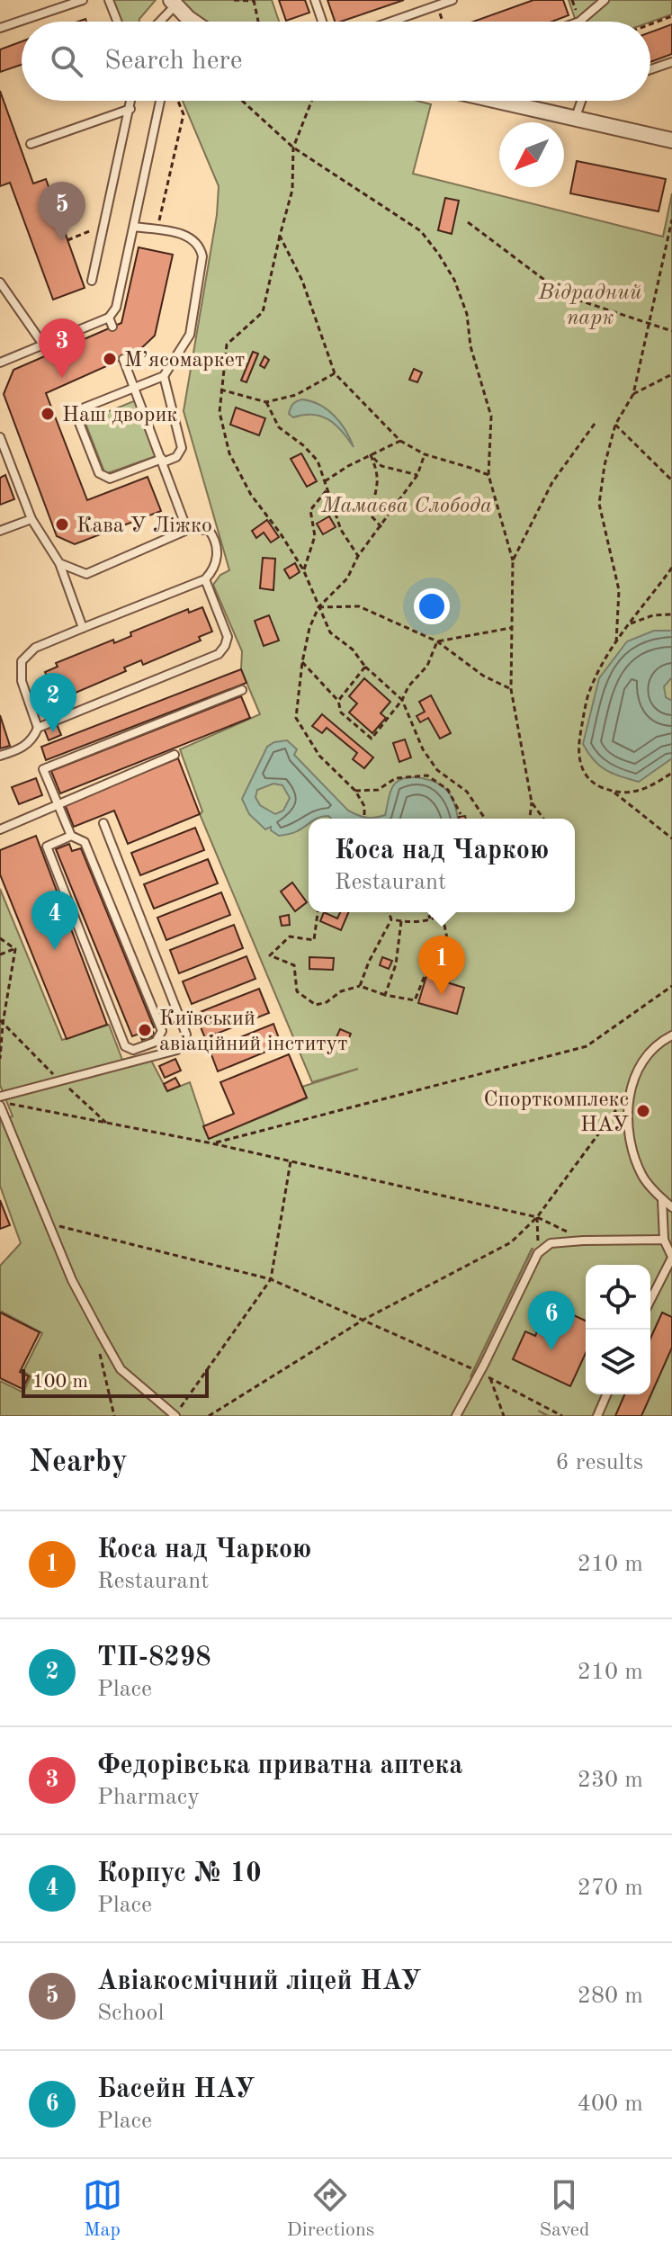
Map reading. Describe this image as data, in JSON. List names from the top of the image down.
{
  "parks": ["Відрадний парк", "Мамаєва Слобода"],
  "places": [
    "М’ясомаркет",
    "Наш дворик",
    "Кава У Ліжко",
    "Київський авіаційний інститут",
    "Спорткомплекс НАУ"
  ],
  "scale_bar": "100 m",
  "north": "bottom left",
  "page": {
    "search": "Search here",
    "pins": [
      "5",
      "3",
      "2",
      "4",
      "1",
      "6"
    ],
    "popup": ["Коса над Чаркою", "Restaurant"],
    "scale": "100 m",
    "heading": ["Nearby", "6 results"],
    "list": [
      {
        "mark": "1",
        "name": "Коса над Чаркою",
        "note": "Restaurant",
        "value": "210 m"
      },
      {
        "mark": "2",
        "name": "ТП-8298",
        "note": "Place",
        "value": "210 m"
      },
      {
        "mark": "3",
        "name": "Федорівська приватна аптека",
        "note": "Pharmacy",
        "value": "230 m"
      },
      {
        "mark": "4",
        "name": "Корпус № 10",
        "note": "Place",
        "value": "270 m"
      },
      {
        "mark": "5",
        "name": "Авіакосмічний ліцей НАУ",
        "note": "School",
        "value": "280 m"
      },
      {
        "mark": "6",
        "name": "Басейн НАУ",
        "note": "Place",
        "value": "400 m"
      }
    ],
    "nav": ["Map", "Directions", "Saved"]
  }
}
